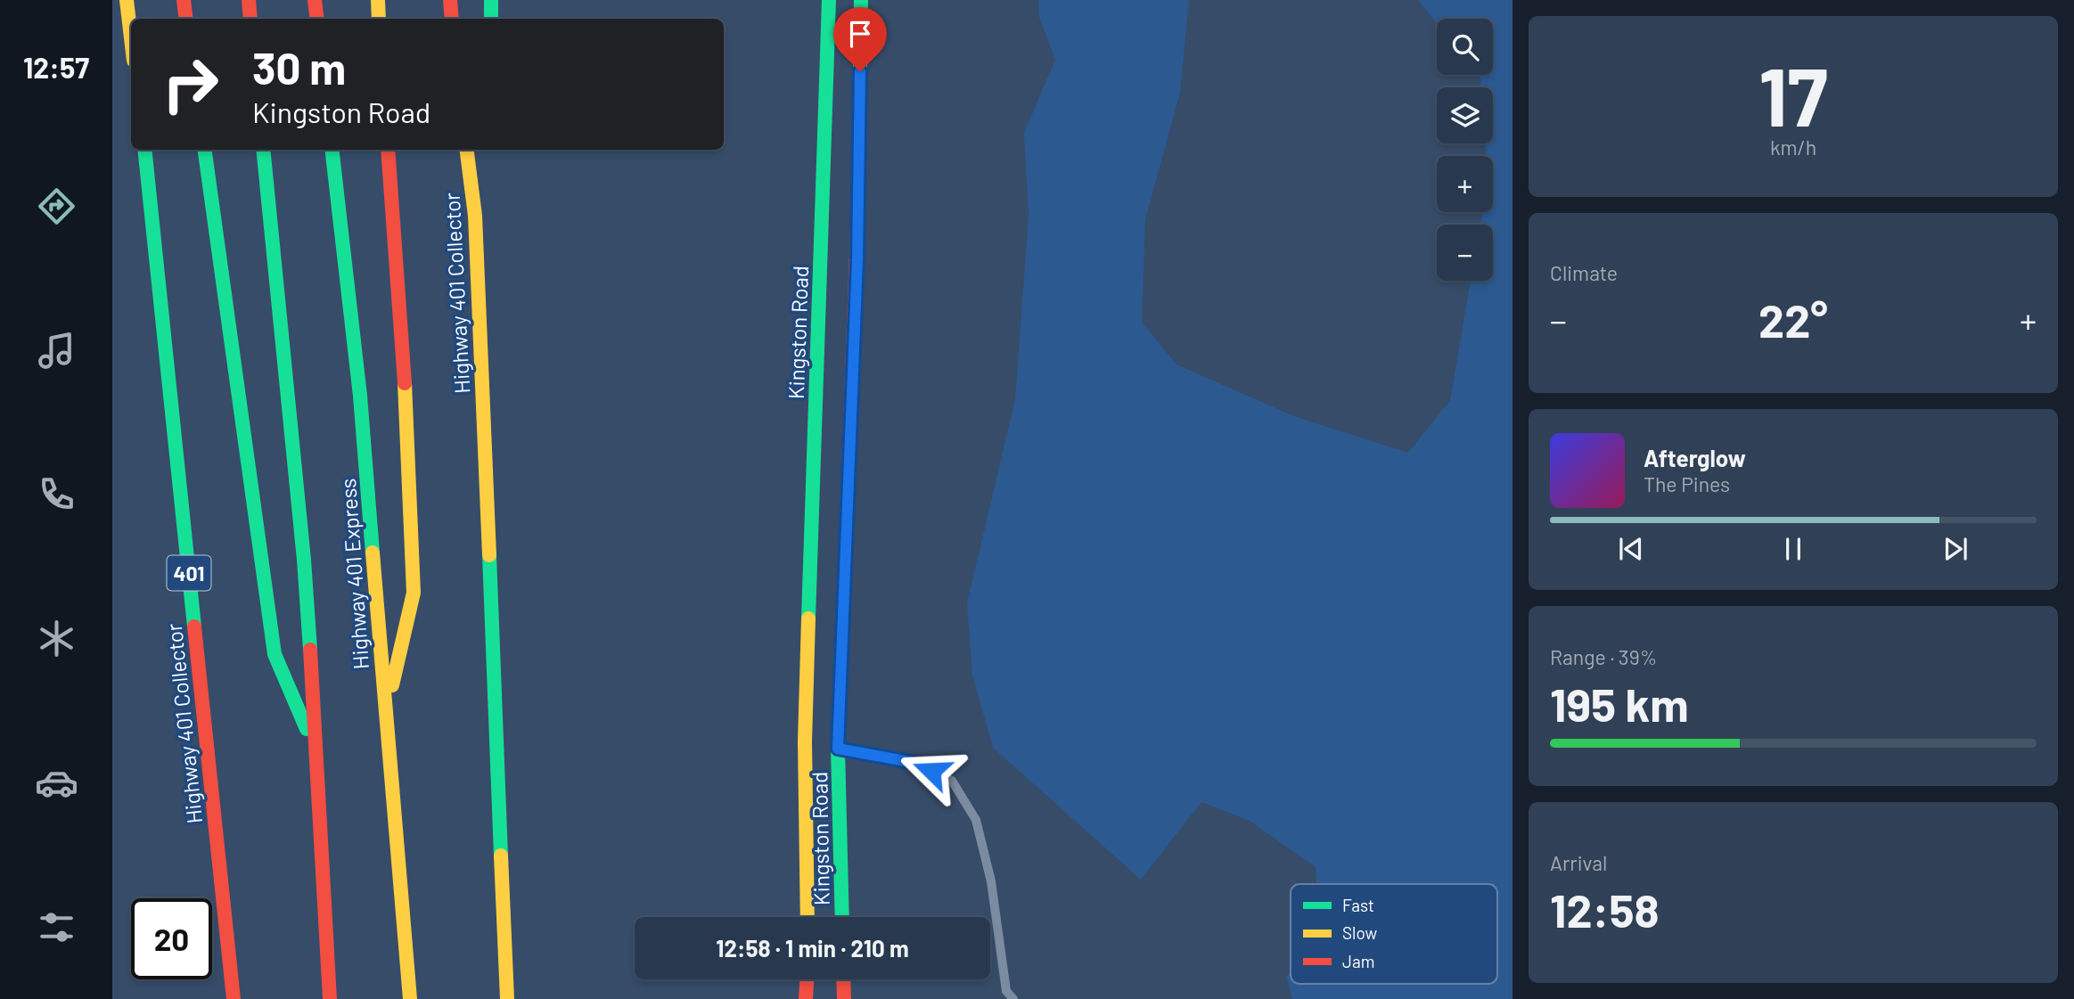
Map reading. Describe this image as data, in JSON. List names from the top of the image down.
{
  "streets": {
    "main road": [
      "Highway 401 Collector",
      "Kingston Road",
      "401",
      "Highway 401 Express"
    ]
  },
  "legend": ["Fast", "Slow", "Jam"],
  "page": {
    "tabs": "12:57",
    "tile": [
      ["17", "km/h"],
      "Climate",
      ["Range · 39%", "195 km"],
      ["Arrival", "12:58"]
    ],
    "map_buttons": ["+", "−"],
    "turn": ["30 m", "Kingston Road"],
    "heat": ["−", "22°", "+"],
    "song": ["Afterglow", "The Pines"],
    "limit": "20",
    "trip": "12:58 · 1 min · 210 m"
  }
}
